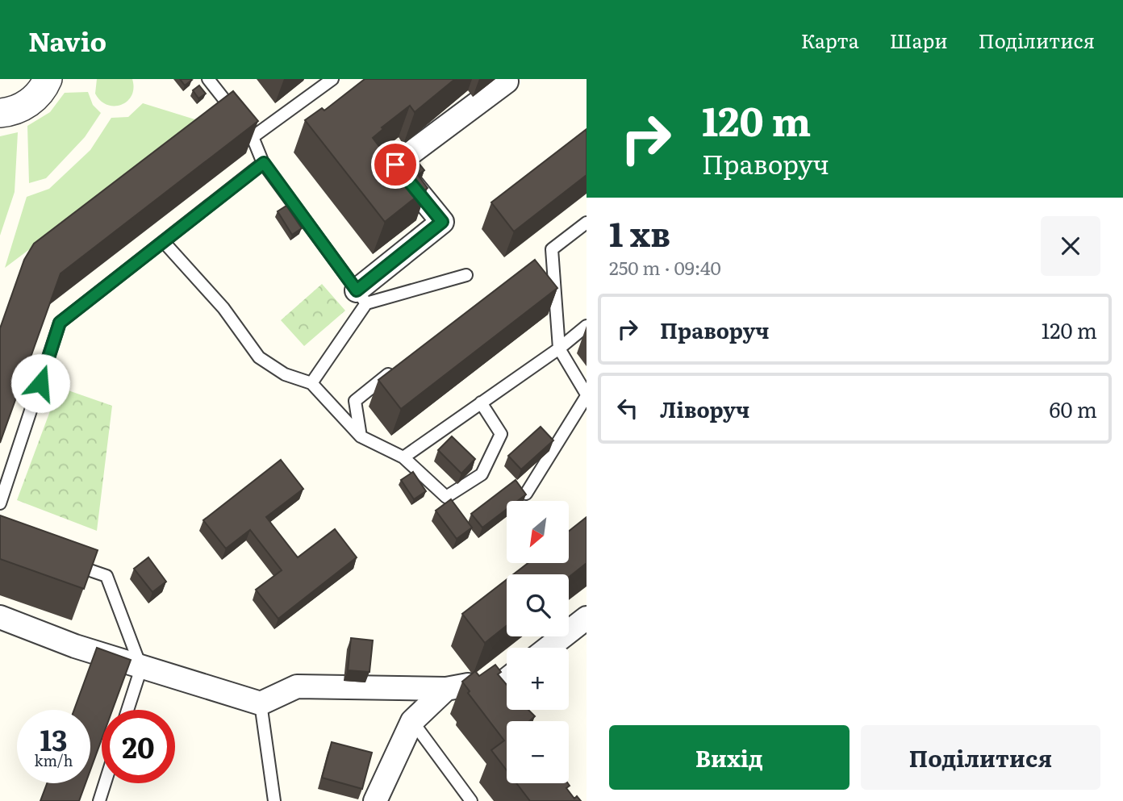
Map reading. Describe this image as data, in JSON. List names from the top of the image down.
{
  "north": "bottom left",
  "page": {
    "header": "Navio",
    "nav": ["Карта", "Шари", "Поділитися"],
    "turn": ["120 m", "Праворуч"],
    "heading": ["1 хв", "250 m · 09:40"],
    "list": [
      {
        "name": "Праворуч",
        "value": "120 m"
      },
      {
        "name": "Ліворуч",
        "value": "60 m"
      }
    ],
    "map_buttons": ["+", "−"],
    "speed": "13 km/h",
    "limit": "20",
    "buttons": ["Вихід", "Поділитися"]
  }
}
